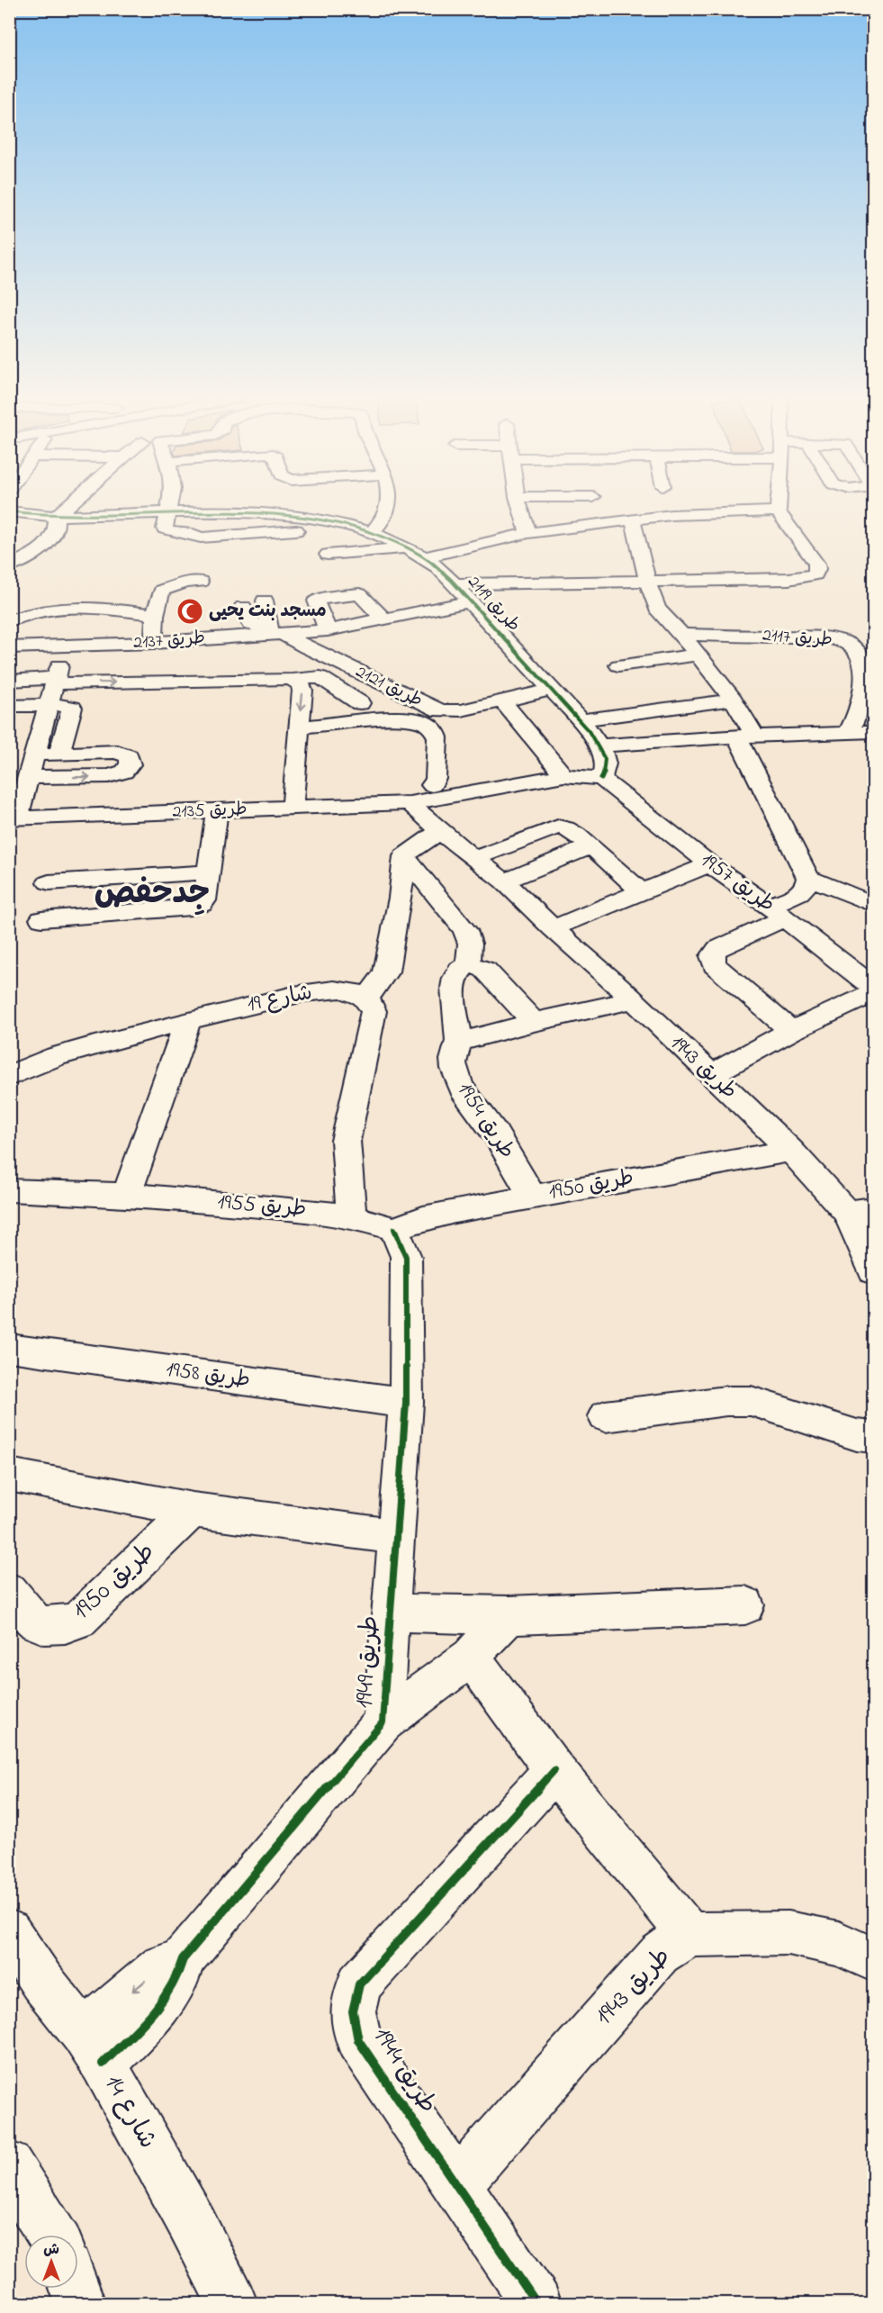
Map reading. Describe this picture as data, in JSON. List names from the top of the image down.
{
  "streets": {
    "street": [
      "طريق 2119",
      "طريق 2117",
      "طريق 2137",
      "طريق 2121",
      "طريق 2135",
      "طريق 1957",
      "شارع 19",
      "طريق 1943",
      "طريق 1954",
      "طريق 1950",
      "طريق 1955",
      "طريق 1958",
      "طريق 1949",
      "طريق 1944",
      "شارع 14"
    ]
  },
  "crossings": [
    ["طريق 2119", "طريق 2137"],
    ["طريق 2119", "طريق 2121"],
    ["طريق 2137", "طريق 2121"],
    ["طريق 2135", "طريق 1943"],
    ["طريق 1943", "طريق 1950"],
    ["طريق 1943", "طريق 1944"],
    ["طريق 1954", "طريق 1950"],
    ["طريق 1950", "طريق 1955"],
    ["طريق 1950", "طريق 1949"],
    ["طريق 1955", "طريق 1949"],
    ["طريق 1958", "طريق 1949"],
    ["طريق 1949", "شارع 14"]
  ],
  "districts": ["جِدحفص"],
  "places": {
    "mosque": ["مسجد بنت يحيى"]
  },
  "north": "top"
}
